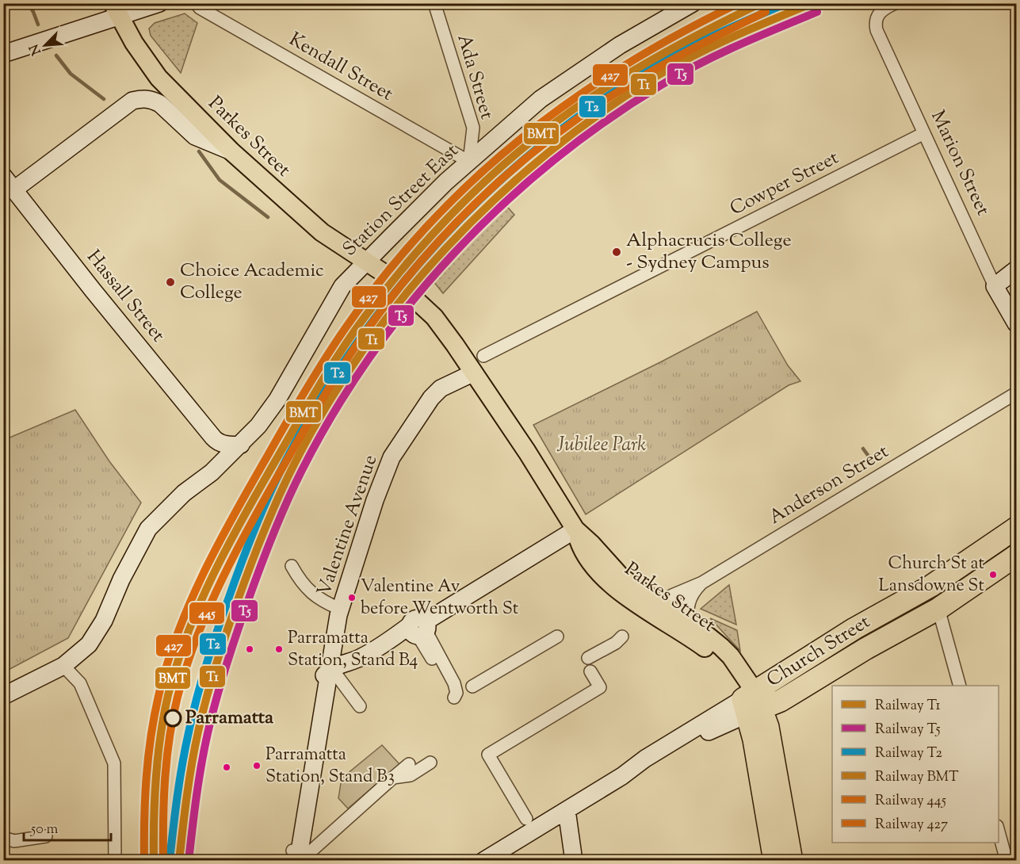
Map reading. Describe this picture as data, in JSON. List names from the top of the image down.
{
  "streets": {
    "highway": ["Church Street"],
    "main road": ["Parkes Street"],
    "street": [
      "Kendall Street",
      "Ada Street",
      "Marion Street",
      "Cowper Street",
      "Station Street East",
      "Hassall Street",
      "Anderson Street",
      "Valentine Avenue"
    ]
  },
  "crossings": [
    ["Kendall Street", "Ada Street"],
    ["Kendall Street", "Station Street East"],
    ["Ada Street", "Station Street East"],
    ["Parkes Street", "Station Street East"],
    ["Parkes Street", "Anderson Street"],
    ["Parkes Street", "Valentine Avenue"],
    ["Parkes Street", "Church Street"],
    ["Marion Street", "Cowper Street"],
    ["Station Street East", "Hassall Street"]
  ],
  "parks": ["Jubilee Park"],
  "places": [
    "Alphacrucis College - Sydney Campus",
    "Choice Academic College",
    "Church St at Lansdowne St",
    "Valentine Av before Wentworth St",
    "Parramatta Station, Stand B4",
    "Parramatta",
    "Parramatta Station, Stand B3"
  ],
  "lines": [
    "rail line T1",
    "rail line T2",
    "rail line BMT",
    "rail line 427",
    "rail line T5",
    "rail line 445"
  ],
  "legend": [
    "Railway T1",
    "Railway T5",
    "Railway T2",
    "Railway BMT",
    "Railway 445",
    "Railway 427"
  ],
  "scale_bar": "50 m",
  "north": "bottom left"
}
